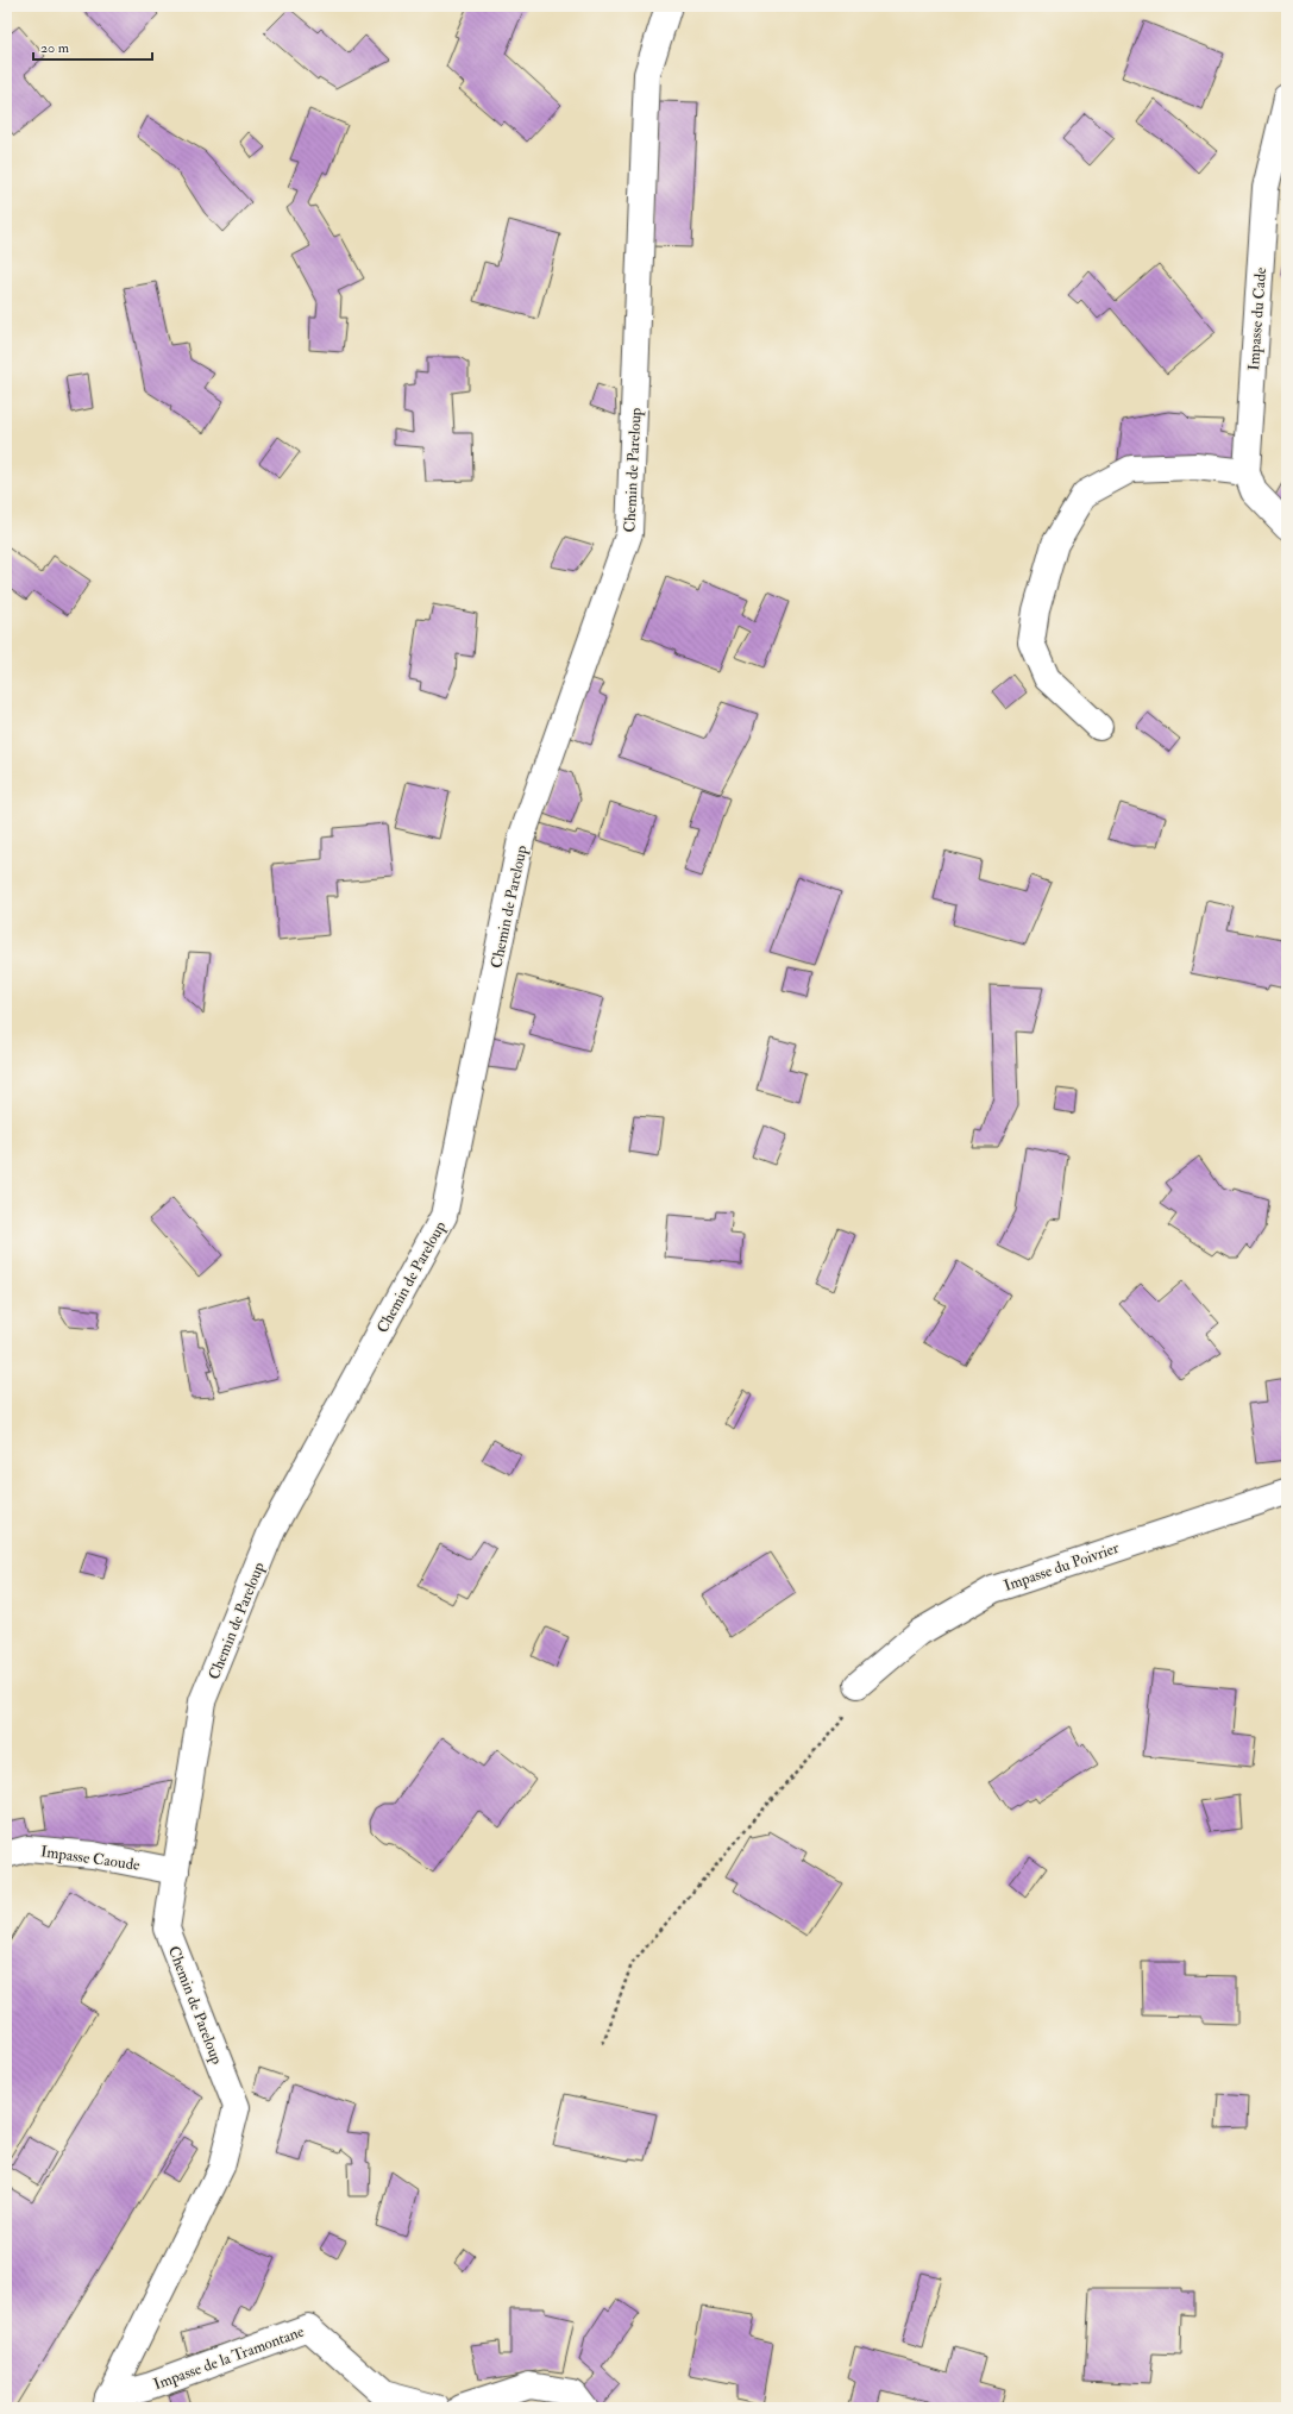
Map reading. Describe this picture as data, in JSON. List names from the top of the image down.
{
  "streets": {
    "street": [
      "Impasse du Cade",
      "Chemin de Pareloup",
      "Impasse du Poivrier",
      "Impasse Caoude",
      "Impasse de la Tramontane"
    ]
  },
  "crossings": [
    ["Chemin de Pareloup", "Impasse Caoude"],
    ["Chemin de Pareloup", "Impasse de la Tramontane"]
  ],
  "scale_bar": "20 m"
}
